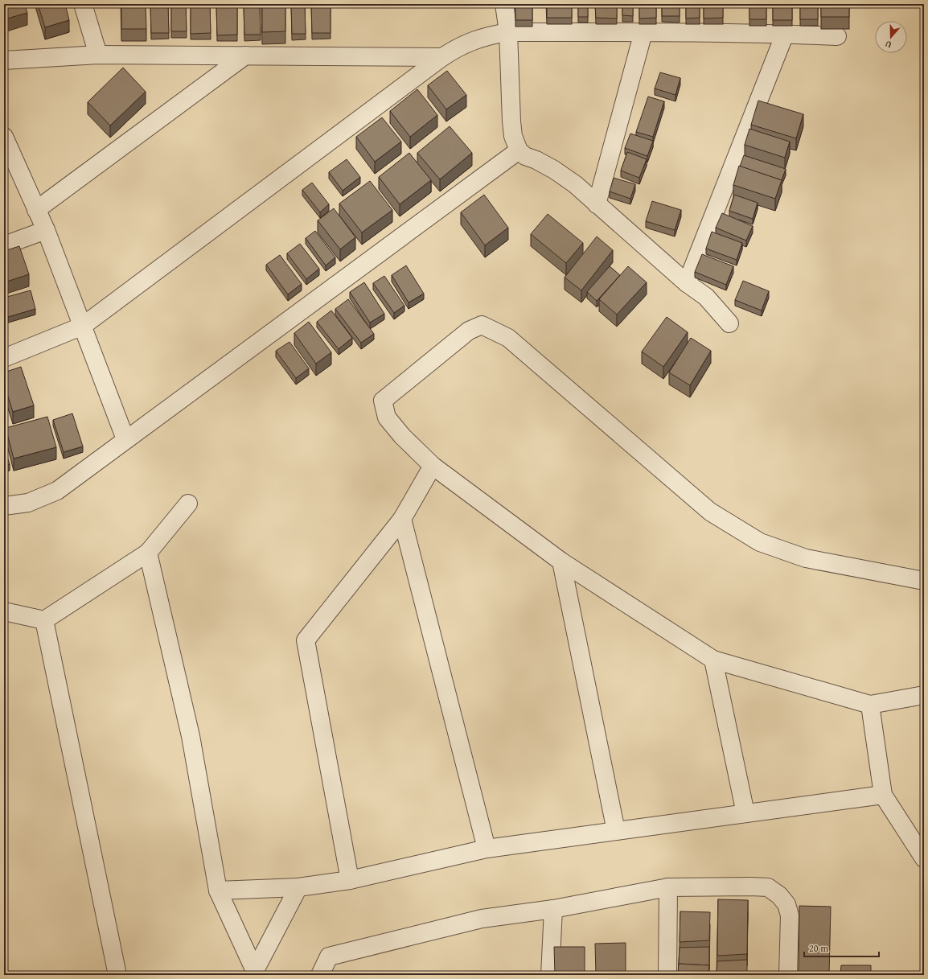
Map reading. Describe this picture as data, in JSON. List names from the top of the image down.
{
  "scale_bar": "20 m",
  "north": "bottom"
}
